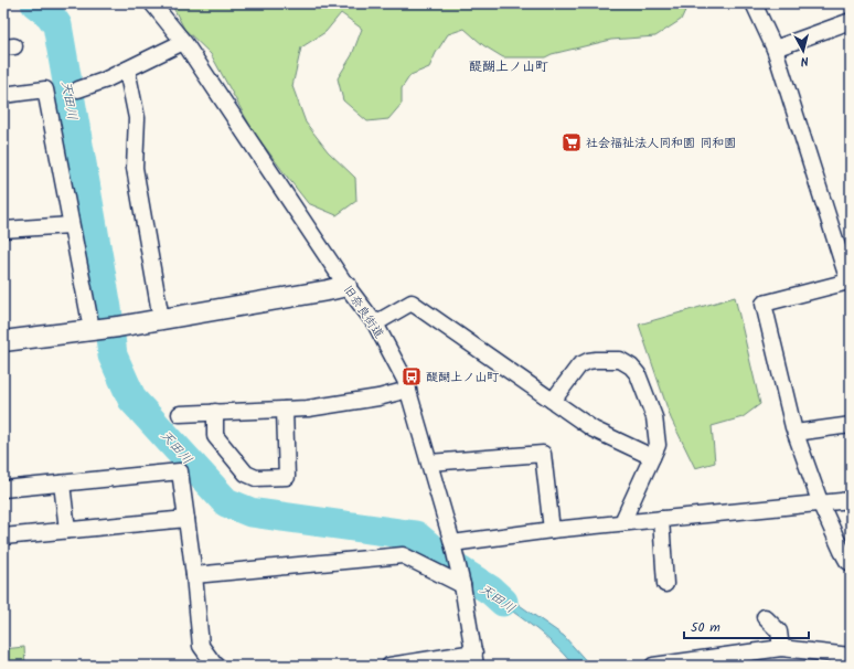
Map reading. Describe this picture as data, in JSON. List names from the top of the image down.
{
  "streets": {
    "street": ["旧奈良街道"]
  },
  "districts": ["醍醐上ノ山町"],
  "water": ["天田川"],
  "places": {
    "supermarket": ["社会福祉法人同和園 同和園"],
    "bus stop": ["醍醐上ノ山町"]
  },
  "scale_bar": "50 m",
  "north": "bottom"
}
